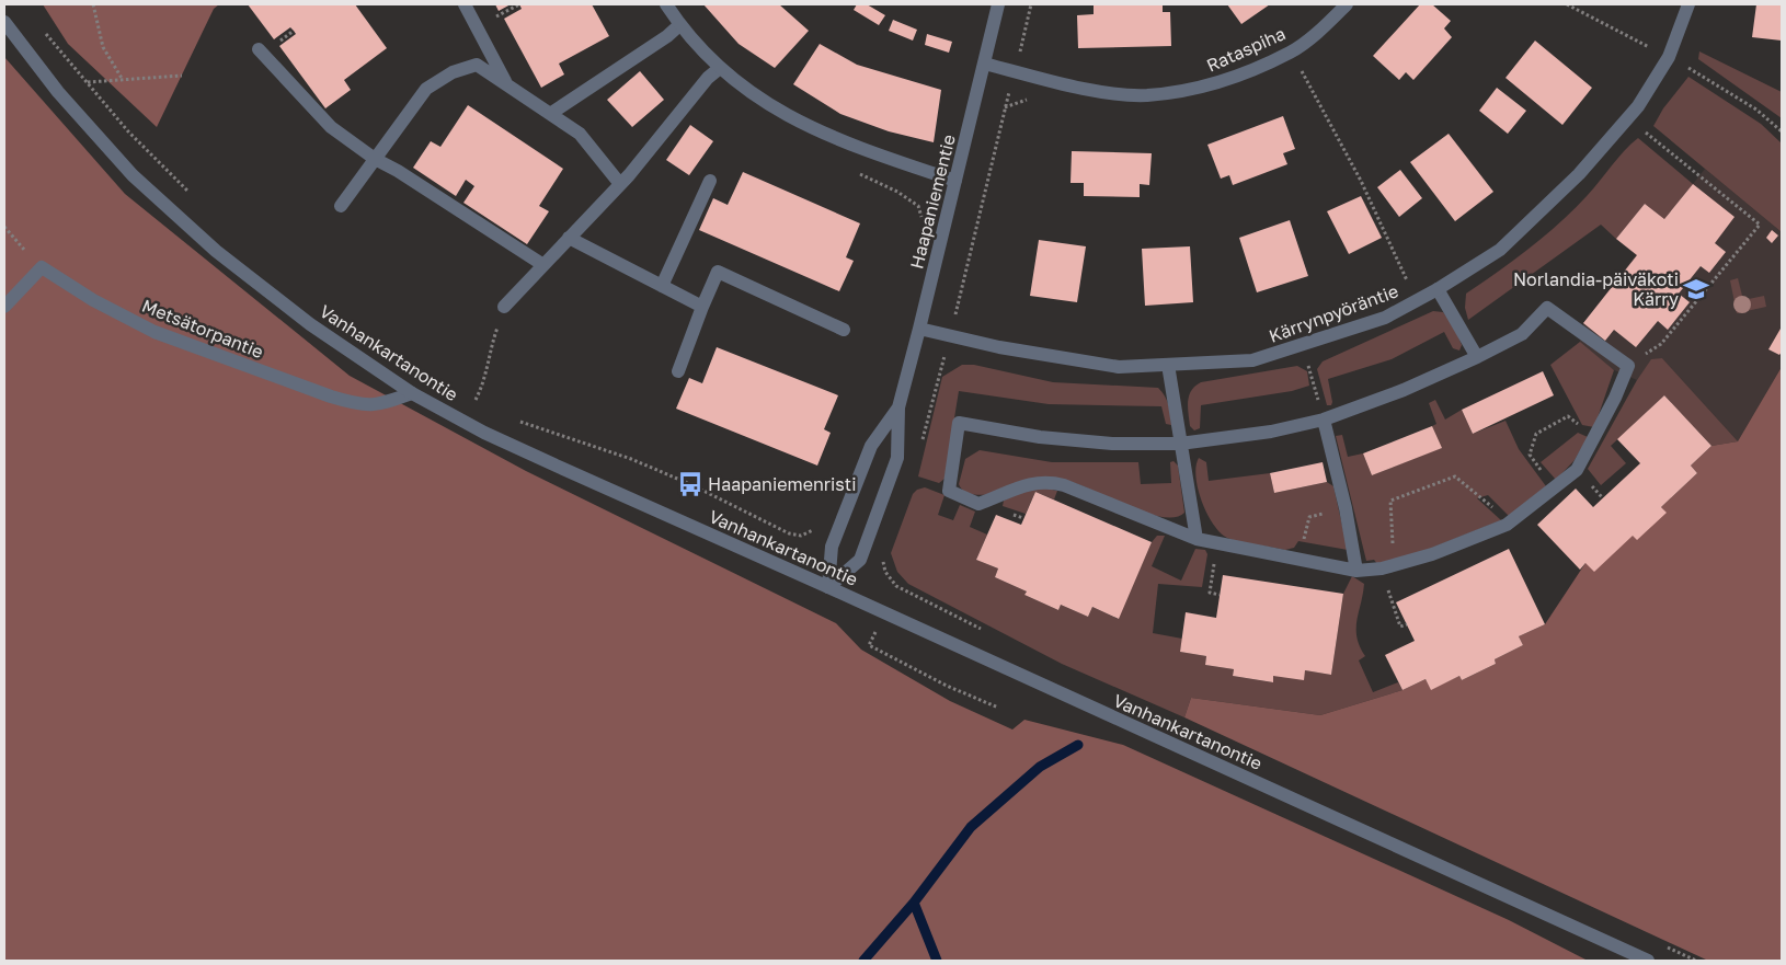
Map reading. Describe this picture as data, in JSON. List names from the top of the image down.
{
  "streets": {
    "street": [
      "Rataspiha",
      "Haapaniementie",
      "Kärrynpyöräntie",
      "Metsätorpantie",
      "Vanhankartanontie"
    ]
  },
  "crossings": [
    ["Rataspiha", "Haapaniementie"],
    ["Haapaniementie", "Kärrynpyöräntie"],
    ["Haapaniementie", "Vanhankartanontie"],
    ["Metsätorpantie", "Vanhankartanontie"]
  ],
  "places": {
    "school or university": ["Norlandia-päiväkoti Kärry"],
    "bus stop": ["Haapaniemenristi"]
  }
}
